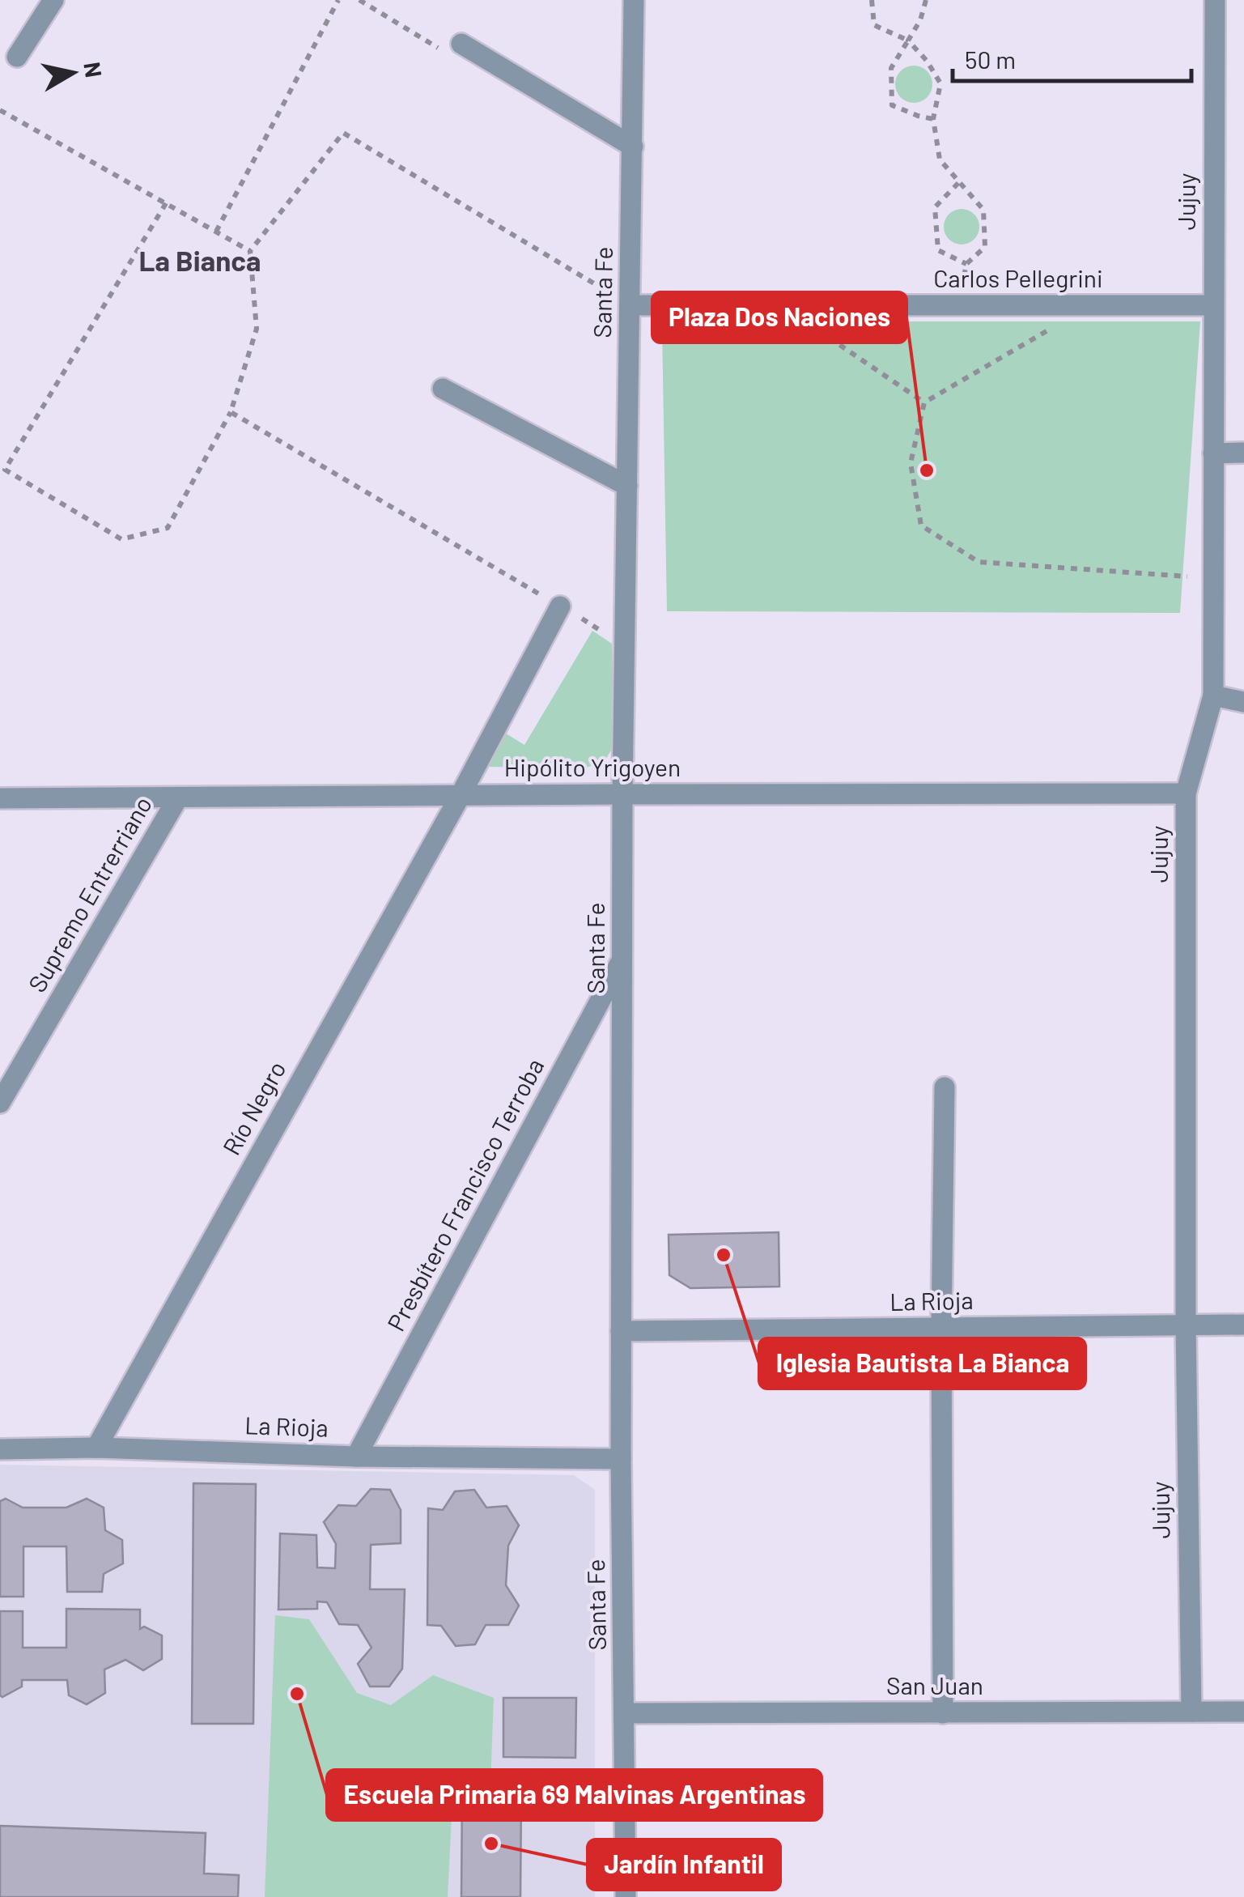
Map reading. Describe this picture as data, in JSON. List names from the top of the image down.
{
  "streets": {
    "street": [
      "Jujuy",
      "Carlos Pellegrini",
      "Santa Fe",
      "Hipólito Yrigoyen",
      "Supremo Entrerriano",
      "Río Negro",
      "Presbítero Francisco Terroba",
      "La Rioja",
      "San Juan"
    ]
  },
  "crossings": [
    ["Jujuy", "Carlos Pellegrini"],
    ["Jujuy", "Hipólito Yrigoyen"],
    ["Jujuy", "La Rioja"],
    ["Jujuy", "San Juan"],
    ["Carlos Pellegrini", "Santa Fe"],
    ["Santa Fe", "Hipólito Yrigoyen"],
    ["Santa Fe", "Presbítero Francisco Terroba"],
    ["Santa Fe", "La Rioja"],
    ["Santa Fe", "San Juan"],
    ["Hipólito Yrigoyen", "Supremo Entrerriano"],
    ["Hipólito Yrigoyen", "Río Negro"],
    ["Río Negro", "La Rioja"],
    ["Presbítero Francisco Terroba", "La Rioja"]
  ],
  "districts": ["La Bianca"],
  "places": [
    "Plaza Dos Naciones",
    "Iglesia Bautista La Bianca",
    "Escuela Primaria 69 Malvinas Argentinas",
    "Jardín Infantil"
  ],
  "scale_bar": "50 m",
  "north": "right"
}
